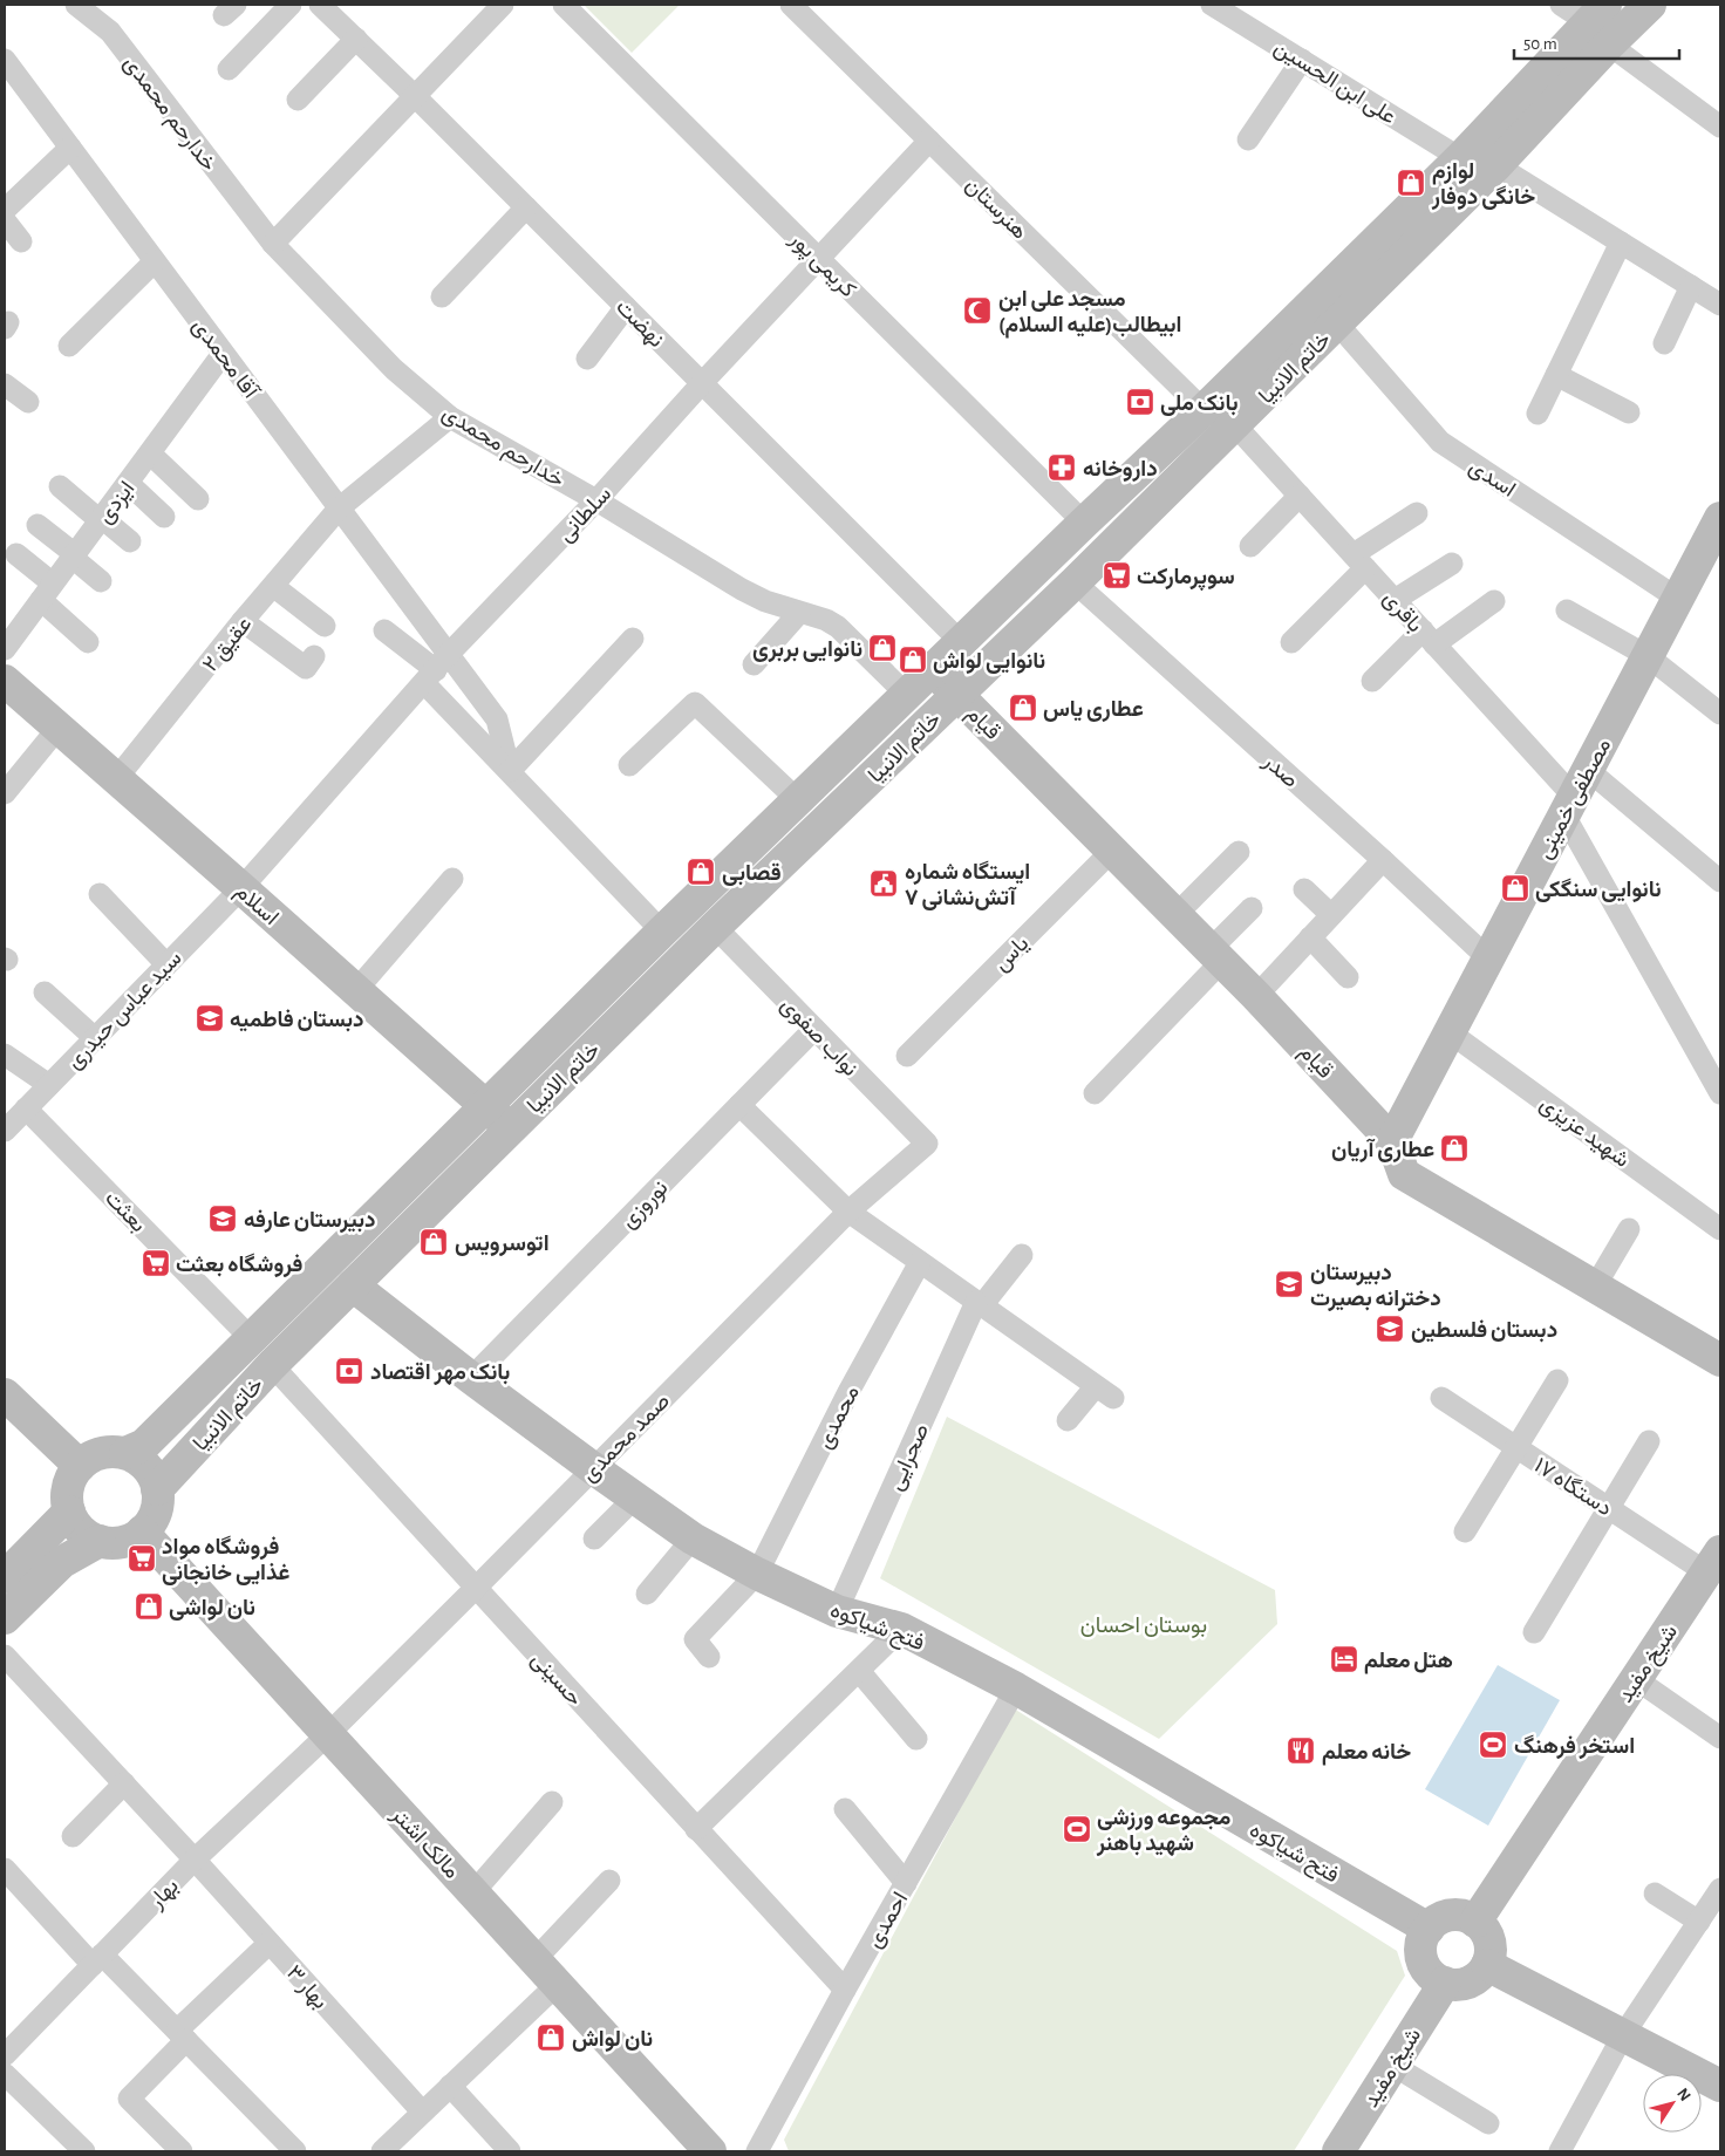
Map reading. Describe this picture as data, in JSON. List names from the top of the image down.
{
  "streets": {
    "street": [
      "علی ابن الحسین",
      "خدارحم محمدی",
      "هنرستان",
      "کریمی پور",
      "نهضت",
      "آقا محمدی",
      "خاتم الانبیا",
      "اسدی",
      "ایزدی",
      "سلطانی",
      "باقری",
      "عقیق ۲",
      "قیام",
      "صدر",
      "مصطفی خمینی",
      "اسلام",
      "یاس",
      "سید عباس حیدری",
      "نواب صفوی",
      "شهید عزیزی",
      "نوروزی",
      "بعثت",
      "محمدی",
      "صمد محمدی",
      "صحرایی",
      "۱۷ دستگاه",
      "فتح شیاکوه",
      "شیخ مفید",
      "حسینی",
      "مالک اشتر",
      "بهار",
      "احمدی",
      "بهار ۳"
    ]
  },
  "crossings": [
    ["علی ابن الحسین", "خاتم الانبیا"],
    ["خدارحم محمدی", "خاتم الانبیا"],
    ["خدارحم محمدی", "سلطانی"],
    ["خدارحم محمدی", "عقیق ۲"],
    ["هنرستان", "خاتم الانبیا"],
    ["هنرستان", "سلطانی"],
    ["کریمی پور", "خاتم الانبیا"],
    ["کریمی پور", "سلطانی"],
    ["نهضت", "خاتم الانبیا"],
    ["نهضت", "سلطانی"],
    ["آقا محمدی", "ایزدی"],
    ["آقا محمدی", "سلطانی"],
    ["آقا محمدی", "عقیق ۲"],
    ["خاتم الانبیا", "اسدی"],
    ["خاتم الانبیا", "باقری"],
    ["خاتم الانبیا", "قیام"],
    ["خاتم الانبیا", "صدر"],
    ["خاتم الانبیا", "اسلام"],
    ["خاتم الانبیا", "نواب صفوی"],
    ["خاتم الانبیا", "بعثت"],
    ["خاتم الانبیا", "فتح شیاکوه"],
    ["خاتم الانبیا", "حسینی"],
    ["خاتم الانبیا", "مالک اشتر"],
    ["اسدی", "مصطفی خمینی"],
    ["سلطانی", "اسلام"],
    ["سلطانی", "سید عباس حیدری"],
    ["باقری", "مصطفی خمینی"],
    ["عقیق ۲", "اسلام"],
    ["قیام", "مصطفی خمینی"],
    ["قیام", "یاس"],
    ["صدر", "مصطفی خمینی"],
    ["مصطفی خمینی", "شهید عزیزی"],
    ["اسلام", "سید عباس حیدری"],
    ["سید عباس حیدری", "بعثت"],
    ["نواب صفوی", "نوروزی"],
    ["نواب صفوی", "صمد محمدی"],
    ["نوروزی", "فتح شیاکوه"],
    ["محمدی", "فتح شیاکوه"],
    ["صمد محمدی", "فتح شیاکوه"],
    ["صمد محمدی", "حسینی"],
    ["صمد محمدی", "مالک اشتر"],
    ["صمد محمدی", "بهار"],
    ["صحرایی", "فتح شیاکوه"],
    ["۱۷ دستگاه", "شیخ مفید"],
    ["فتح شیاکوه", "شیخ مفید"],
    ["فتح شیاکوه", "احمدی"],
    ["حسینی", "احمدی"],
    ["مالک اشتر", "بهار"],
    ["بهار", "بهار ۳"]
  ],
  "parks": ["بوستان احسان"],
  "places": {
    "shop": [
      "لوازم خانگی دوفار",
      "نانوایی بربری",
      "نانوایی لواش",
      "عطاری یاس",
      "قصابی",
      "نانوایی سنگکی",
      "عطاری آریان",
      "اتوسرویس",
      "نان لواشی",
      "نان لواش"
    ],
    "mosque": ["مسجد علی ابن ابیطالب(علیه السلام)"],
    "bank": ["بانک ملی", "بانک مهر اقتصاد"],
    "pharmacy": ["داروخانه"],
    "supermarket": ["سوپرمارکت", "فروشگاه بعثت", "فروشگاه مواد غذایی خانجانی"],
    "public building": ["ایستگاه شماره ۷ آتش‌نشانی"],
    "school or university": [
      "دبستان فاطمیه",
      "دبیرستان عارفه",
      "دبیرستان دخترانه بصیرت",
      "دبستان فلسطین"
    ],
    "hotel": ["هتل معلم"],
    "sports": ["استخر فرهنگ", "مجموعه ورزشی شهید باهنر"],
    "restaurant": ["خانه معلم"]
  },
  "scale_bar": "50 m",
  "north": "top right"
}
